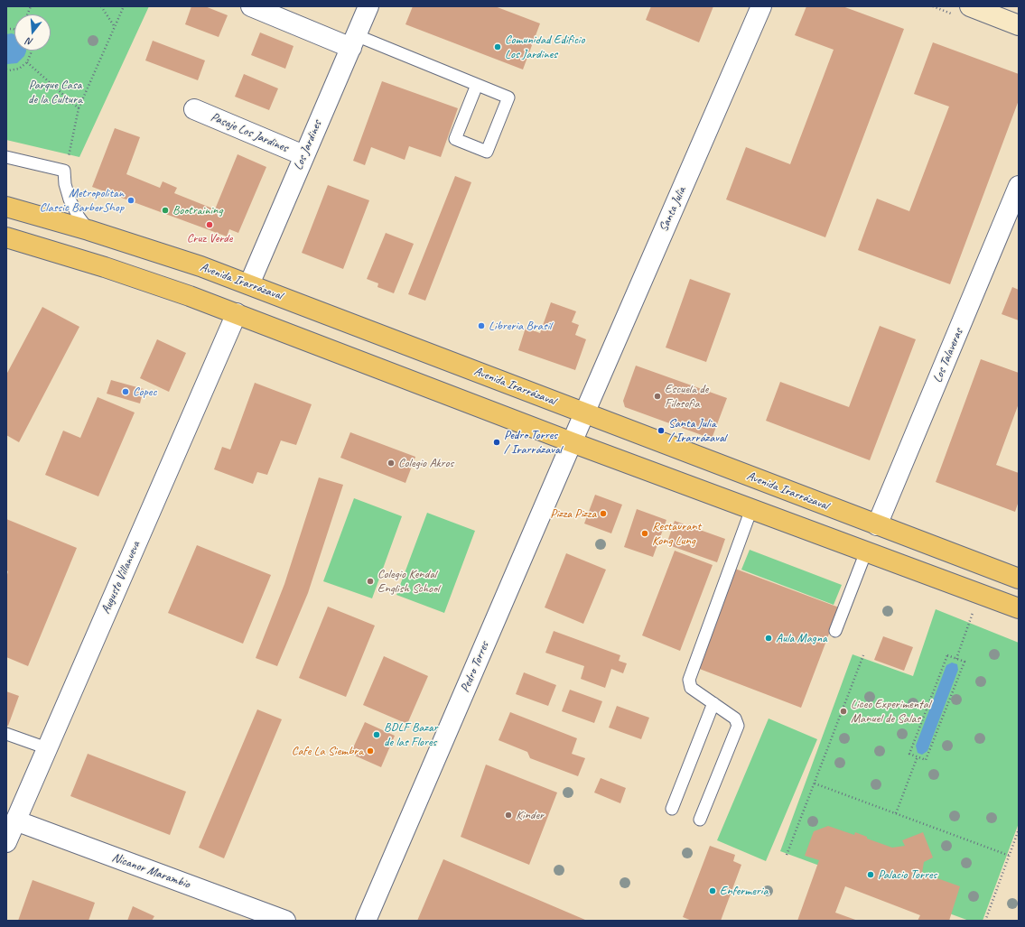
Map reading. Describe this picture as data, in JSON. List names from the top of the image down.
{
  "streets": {
    "main road": ["Avenida Irarrázaval"],
    "street": [
      "Pasaje Los Jardines",
      "Los Jardines",
      "Santa Julia",
      "Los Talaveras",
      "Augusto Villanueva",
      "Pedro Torres",
      "Nicanor Marambio"
    ]
  },
  "crossings": [
    ["Pasaje Los Jardines", "Los Jardines"],
    ["Los Jardines", "Avenida Irarrázaval"],
    ["Santa Julia", "Avenida Irarrázaval"],
    ["Santa Julia", "Pedro Torres"],
    ["Avenida Irarrázaval", "Los Talaveras"],
    ["Avenida Irarrázaval", "Pedro Torres"],
    ["Augusto Villanueva", "Nicanor Marambio"]
  ],
  "parks": ["Parque Casa de la Cultura"],
  "places": [
    "Comunidad Edificio Los Jardines",
    "Metropolitan Classic BarberShop",
    "Bootraining",
    "Cruz Verde",
    "Libreria Brasil",
    "Copec",
    "Escuela de Filosofia",
    "Santa Julia / Irarrázaval",
    "Pedro Torres / Irarrázaval",
    "Colegio Akros",
    "Pizza Pizza",
    "Restaurant Kong Lung",
    "Colegio Kendal English School",
    "Aula Magna",
    "Liceo Experimental Manuel de Salas",
    "BDLF Bazar de las Flores",
    "Cafe La Siembra",
    "Kinder",
    "Palacio Torres",
    "Enfermeria"
  ],
  "north": "bottom"
}
